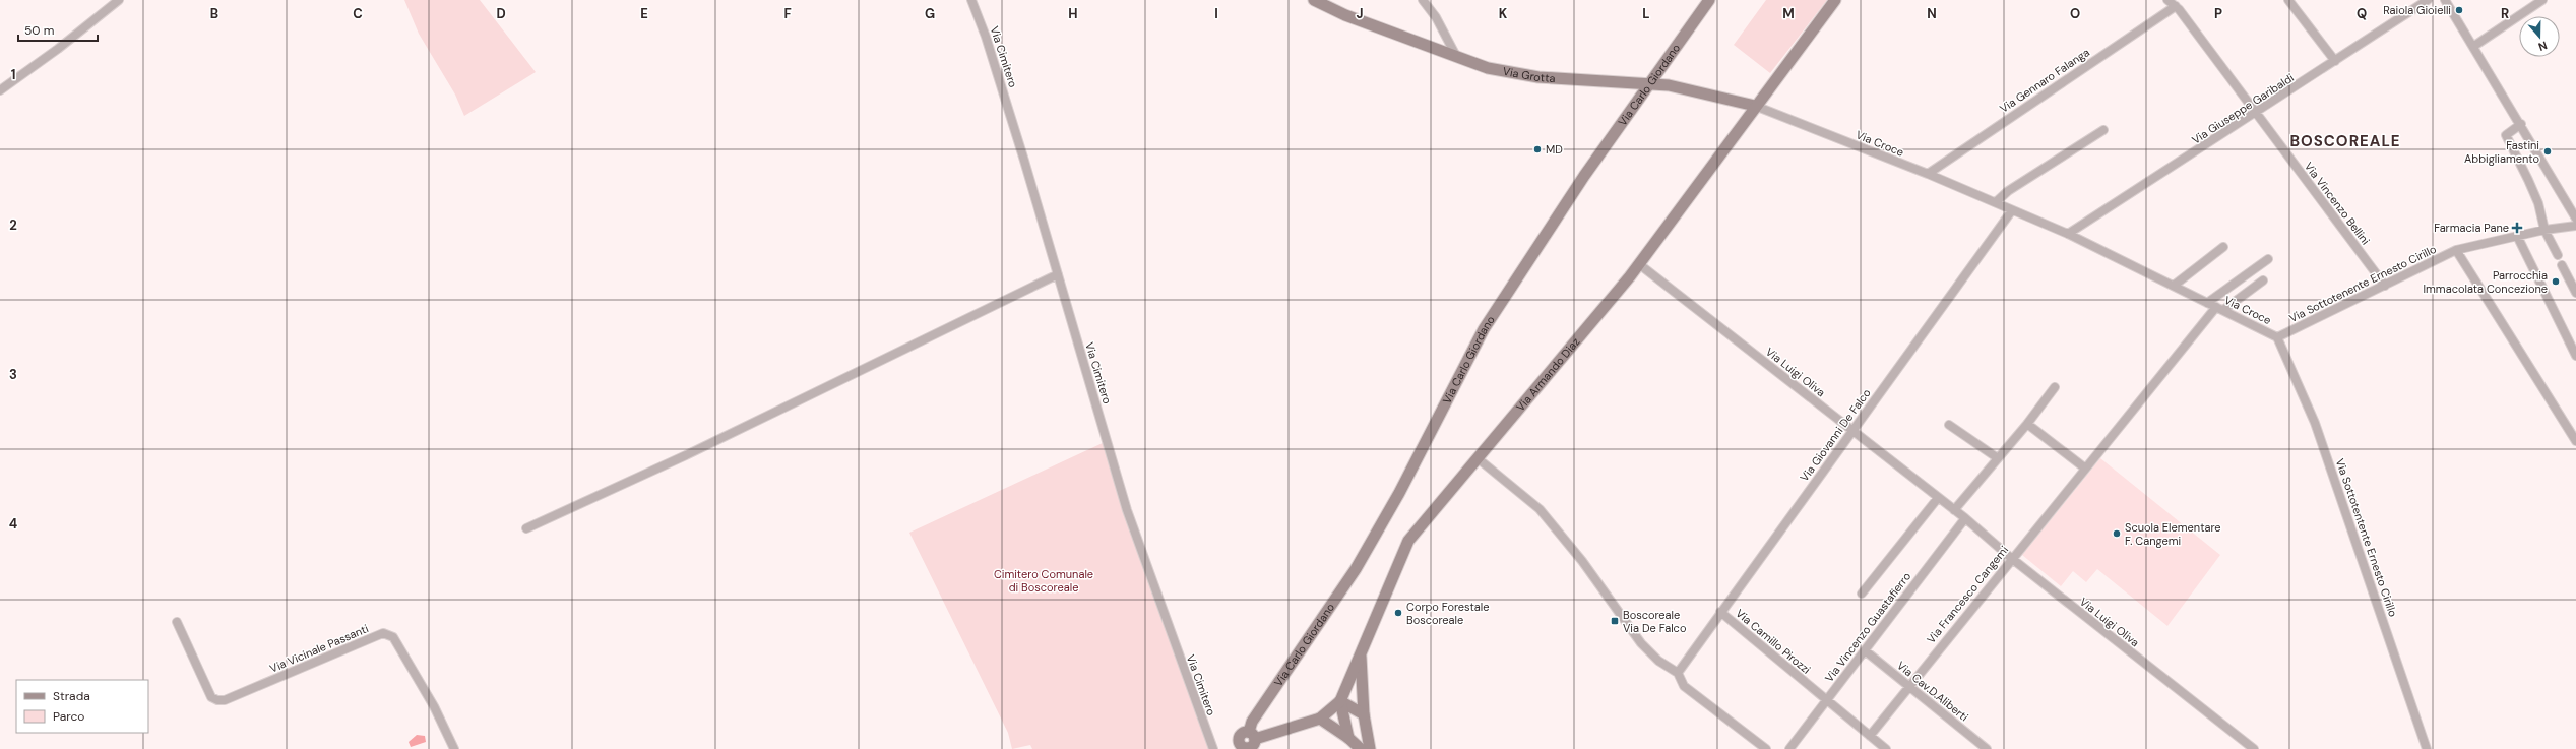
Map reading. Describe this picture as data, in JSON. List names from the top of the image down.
{
  "streets": {
    "street": [
      "Via Cimitero",
      "Via Grotta",
      "Via Gennaro Falanga",
      "Via Carlo Giordano",
      "Via Giuseppe Garibaldi",
      "Via Croce",
      "Via Vincenzo Bellini",
      "Via Sottotenente Ernesto Cirillo",
      "Via Luigi Oliva",
      "Via Armando Diaz",
      "Via Giovanni De Falco",
      "Via Sottotentente Ernesto Cirillo",
      "Via Francesco Cangemi",
      "Via Vincenzo Guastafierro",
      "Via Camillo Pirozzi",
      "Via Vicinale Passanti",
      "Via Cav.D.Aliberti"
    ]
  },
  "crossings": [
    ["Via Grotta", "Via Carlo Giordano"],
    ["Via Grotta", "Via Croce"],
    ["Via Grotta", "Via Armando Diaz"],
    ["Via Gennaro Falanga", "Via Croce"],
    ["Via Gennaro Falanga", "Via Vincenzo Bellini"],
    ["Via Giuseppe Garibaldi", "Via Croce"],
    ["Via Giuseppe Garibaldi", "Via Vincenzo Bellini"],
    ["Via Croce", "Via Sottotenente Ernesto Cirillo"],
    ["Via Croce", "Via Armando Diaz"],
    ["Via Croce", "Via Giovanni De Falco"],
    ["Via Croce", "Via Sottotentente Ernesto Cirillo"],
    ["Via Croce", "Via Francesco Cangemi"],
    ["Via Vincenzo Bellini", "Via Sottotenente Ernesto Cirillo"],
    ["Via Sottotenente Ernesto Cirillo", "Via Sottotentente Ernesto Cirillo"],
    ["Via Luigi Oliva", "Via Armando Diaz"],
    ["Via Luigi Oliva", "Via Giovanni De Falco"],
    ["Via Luigi Oliva", "Via Francesco Cangemi"],
    ["Via Luigi Oliva", "Via Vincenzo Guastafierro"],
    ["Via Giovanni De Falco", "Via Camillo Pirozzi"],
    ["Via Francesco Cangemi", "Via Camillo Pirozzi"],
    ["Via Francesco Cangemi", "Via Cav.D.Aliberti"],
    ["Via Vincenzo Guastafierro", "Via Camillo Pirozzi"],
    ["Via Vincenzo Guastafierro", "Via Cav.D.Aliberti"]
  ],
  "districts": ["BOSCOREALE"],
  "parks": ["Cimitero Comunale di Boscoreale"],
  "places": {
    "other": [
      "Raiola Gioielli",
      "MD",
      "Fastini Abbigliamento",
      "Parrocchia Immacolata Concezione",
      "Scuola Elementare F. Cangemi",
      "Corpo Forestale Boscoreale"
    ],
    "health": ["Farmacia Pane"],
    "transit": ["Boscoreale Via De Falco"]
  },
  "legend": ["Strada", "Parco"],
  "scale_bar": "50 m",
  "north": "bottom",
  "grid": {
    "columns": [
      "B",
      "C",
      "D",
      "E",
      "F",
      "G",
      "H",
      "I",
      "J",
      "K",
      "L",
      "M",
      "N",
      "O",
      "P",
      "Q",
      "R"
    ],
    "rows": [
      "1",
      "2",
      "3",
      "4"
    ]
  }
}
